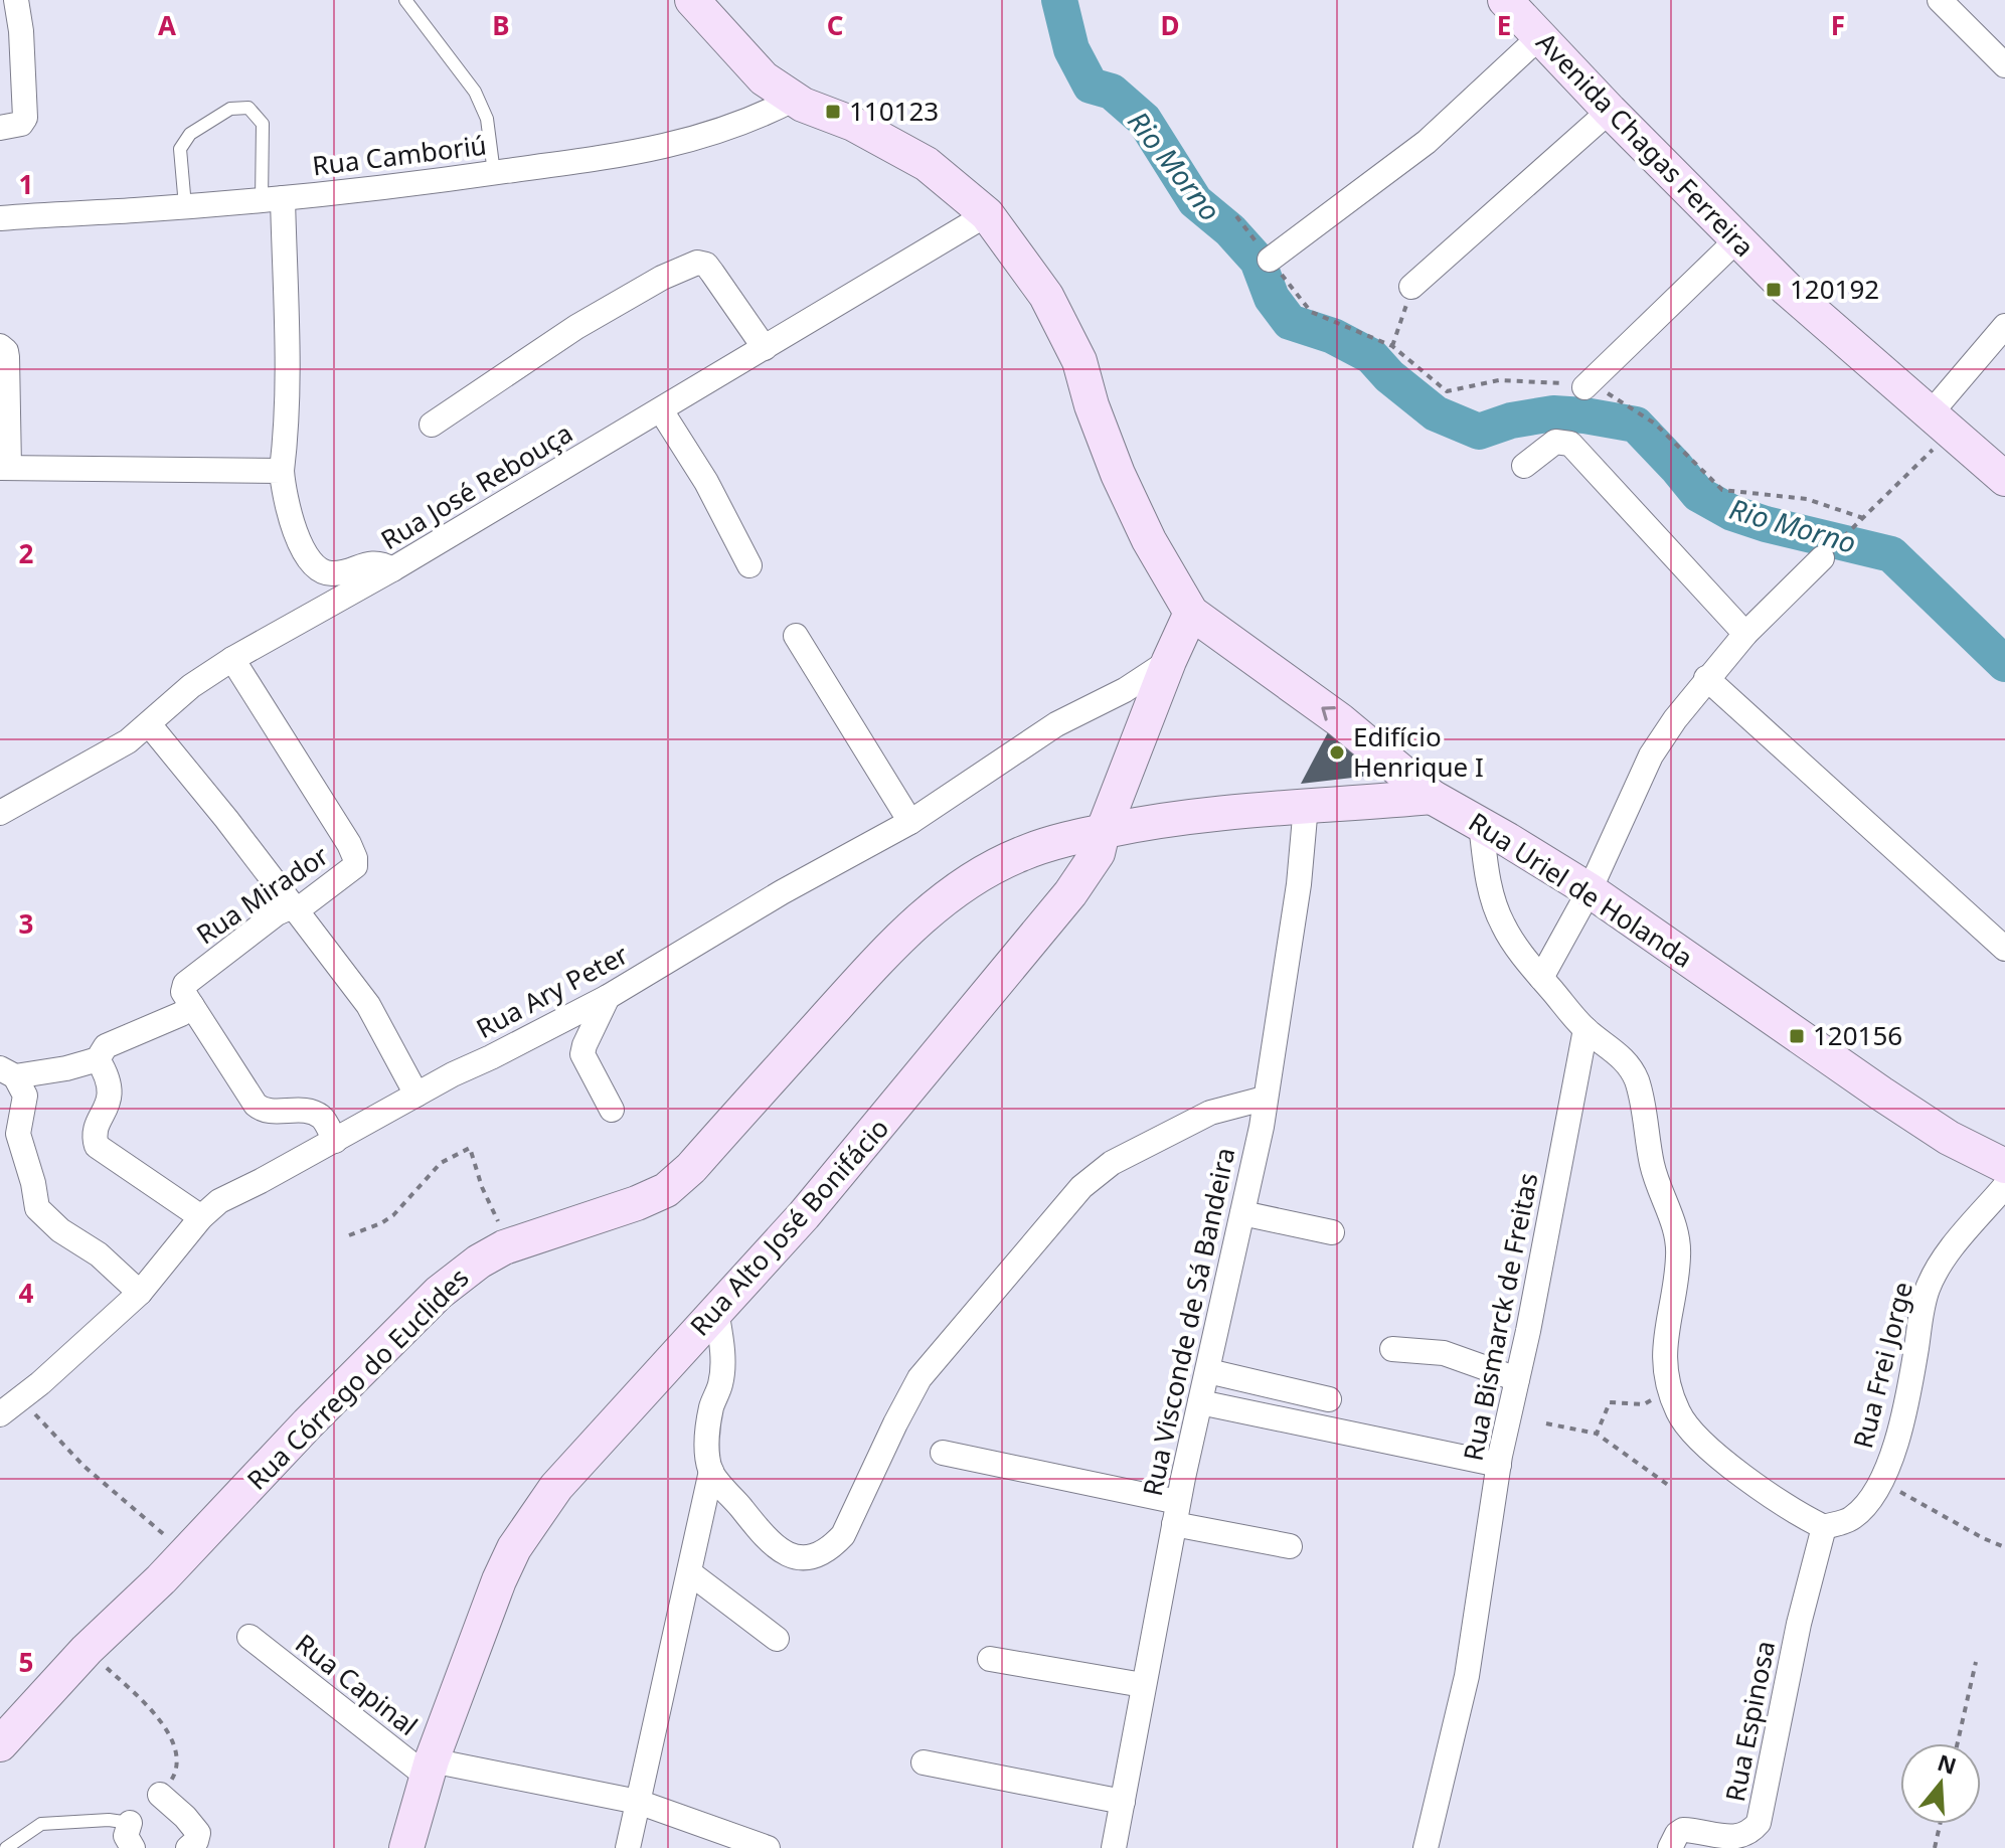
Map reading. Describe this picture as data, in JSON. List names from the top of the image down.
{
  "streets": {
    "main road": [
      "Avenida Chagas Ferreira",
      "Rua Uriel de Holanda",
      "Rua Alto José Bonifácio",
      "Rua Córrego do Euclides"
    ],
    "street": [
      "Rua Camboriú",
      "Rua José Rebouça",
      "Rua Mirador",
      "Rua Ary Peter",
      "Rua Bismarck de Freitas",
      "Rua Visconde de Sá Bandeira",
      "Rua Frei Jorge",
      "Rua Capinal",
      "Rua Espinosa"
    ]
  },
  "crossings": [
    ["Rua José Rebouça", "Rua Mirador"],
    ["Rua Uriel de Holanda", "Rua Alto José Bonifácio"],
    ["Rua Ary Peter", "Rua Alto José Bonifácio"],
    ["Rua Alto José Bonifácio", "Rua Córrego do Euclides"],
    ["Rua Alto José Bonifácio", "Rua Capinal"],
    ["Rua Frei Jorge", "Rua Espinosa"]
  ],
  "water": ["Rio Morno"],
  "places": {
    "transit": ["110123", "120192", "120156"],
    "other": ["Edifício Henrique I"]
  },
  "north": "top",
  "grid": {
    "columns": [
      "A",
      "B",
      "C",
      "D",
      "E",
      "F"
    ],
    "rows": [
      "1",
      "2",
      "3",
      "4",
      "5"
    ]
  }
}
